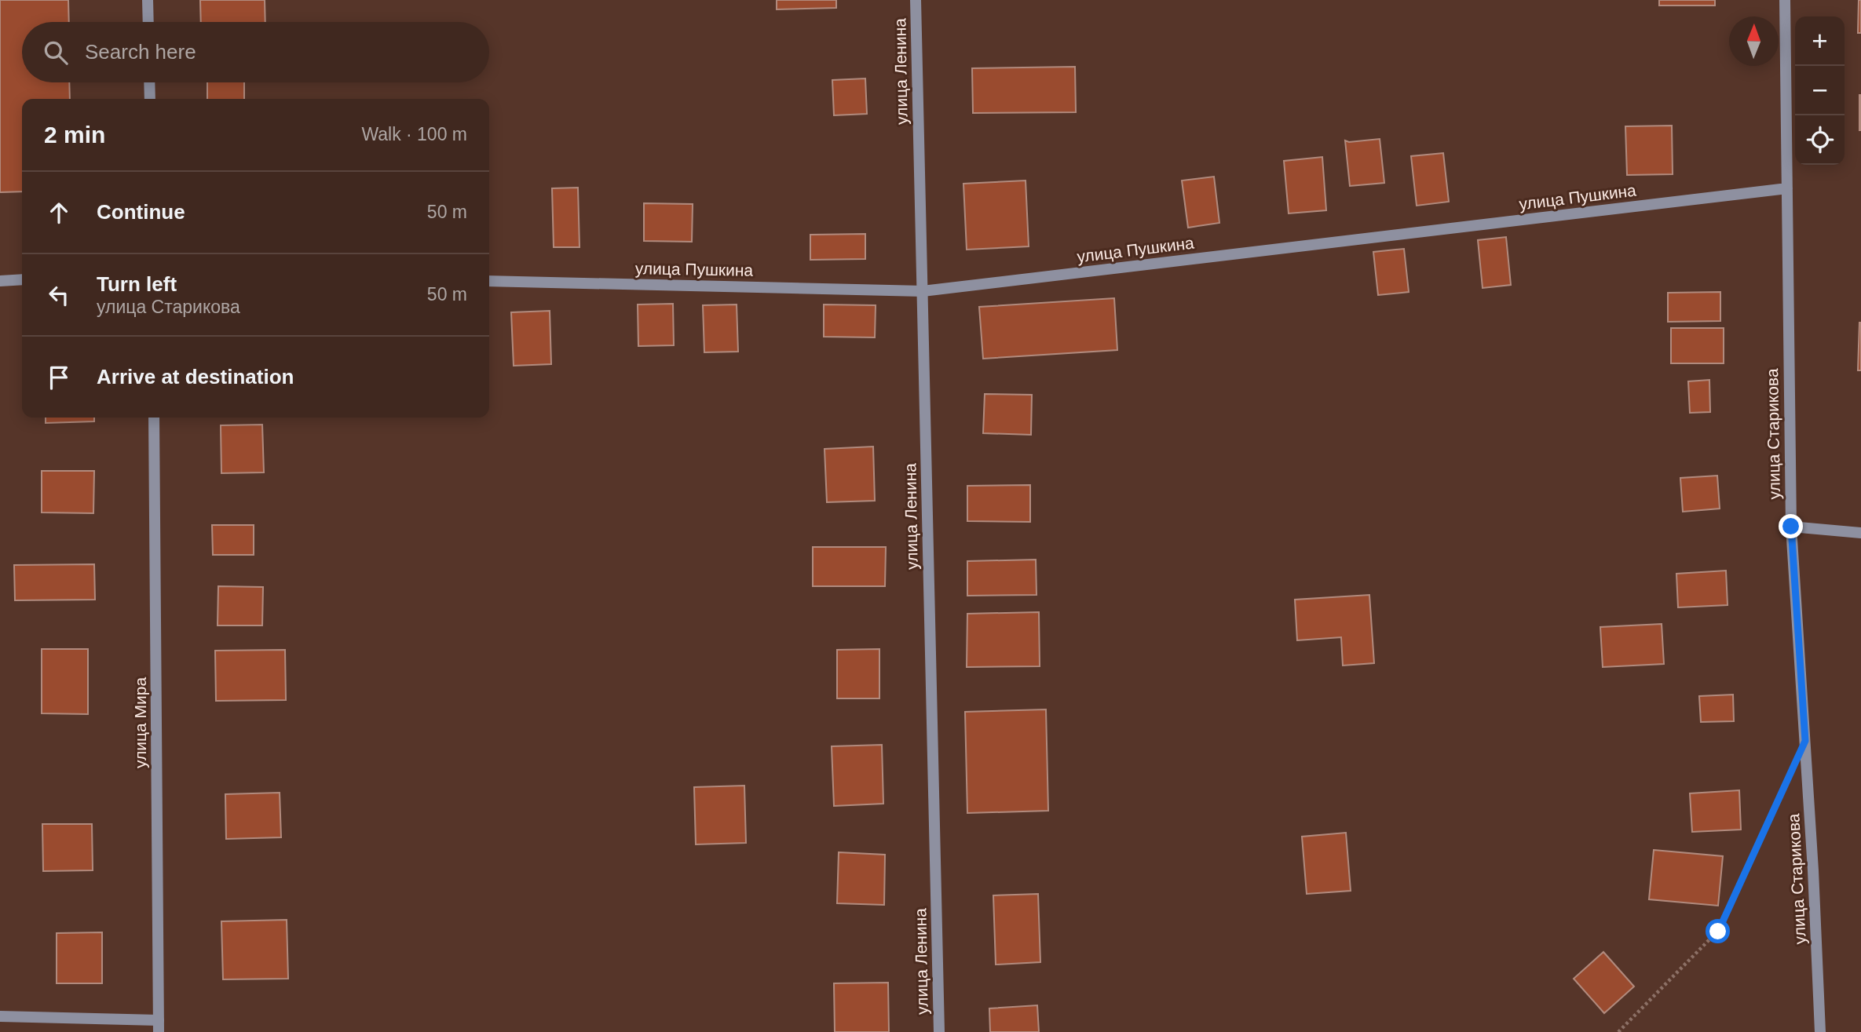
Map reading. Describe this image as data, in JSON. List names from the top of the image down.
{
  "streets": {
    "street": [
      "улица Ленина",
      "улица Пушкина",
      "улица Старикова",
      "улица Мира"
    ]
  },
  "crossings": [
    ["улица Ленина", "улица Пушкина"],
    ["улица Пушкина", "улица Старикова"]
  ],
  "north": "top",
  "page": {
    "map_buttons": ["+", "−"],
    "search": "Search here",
    "heading": ["2 min", "Walk · 100 m"],
    "list": [
      ["Continue", "50 m"],
      ["Turn left", "улица Старикова", "50 m"],
      "Arrive at destination"
    ]
  }
}
